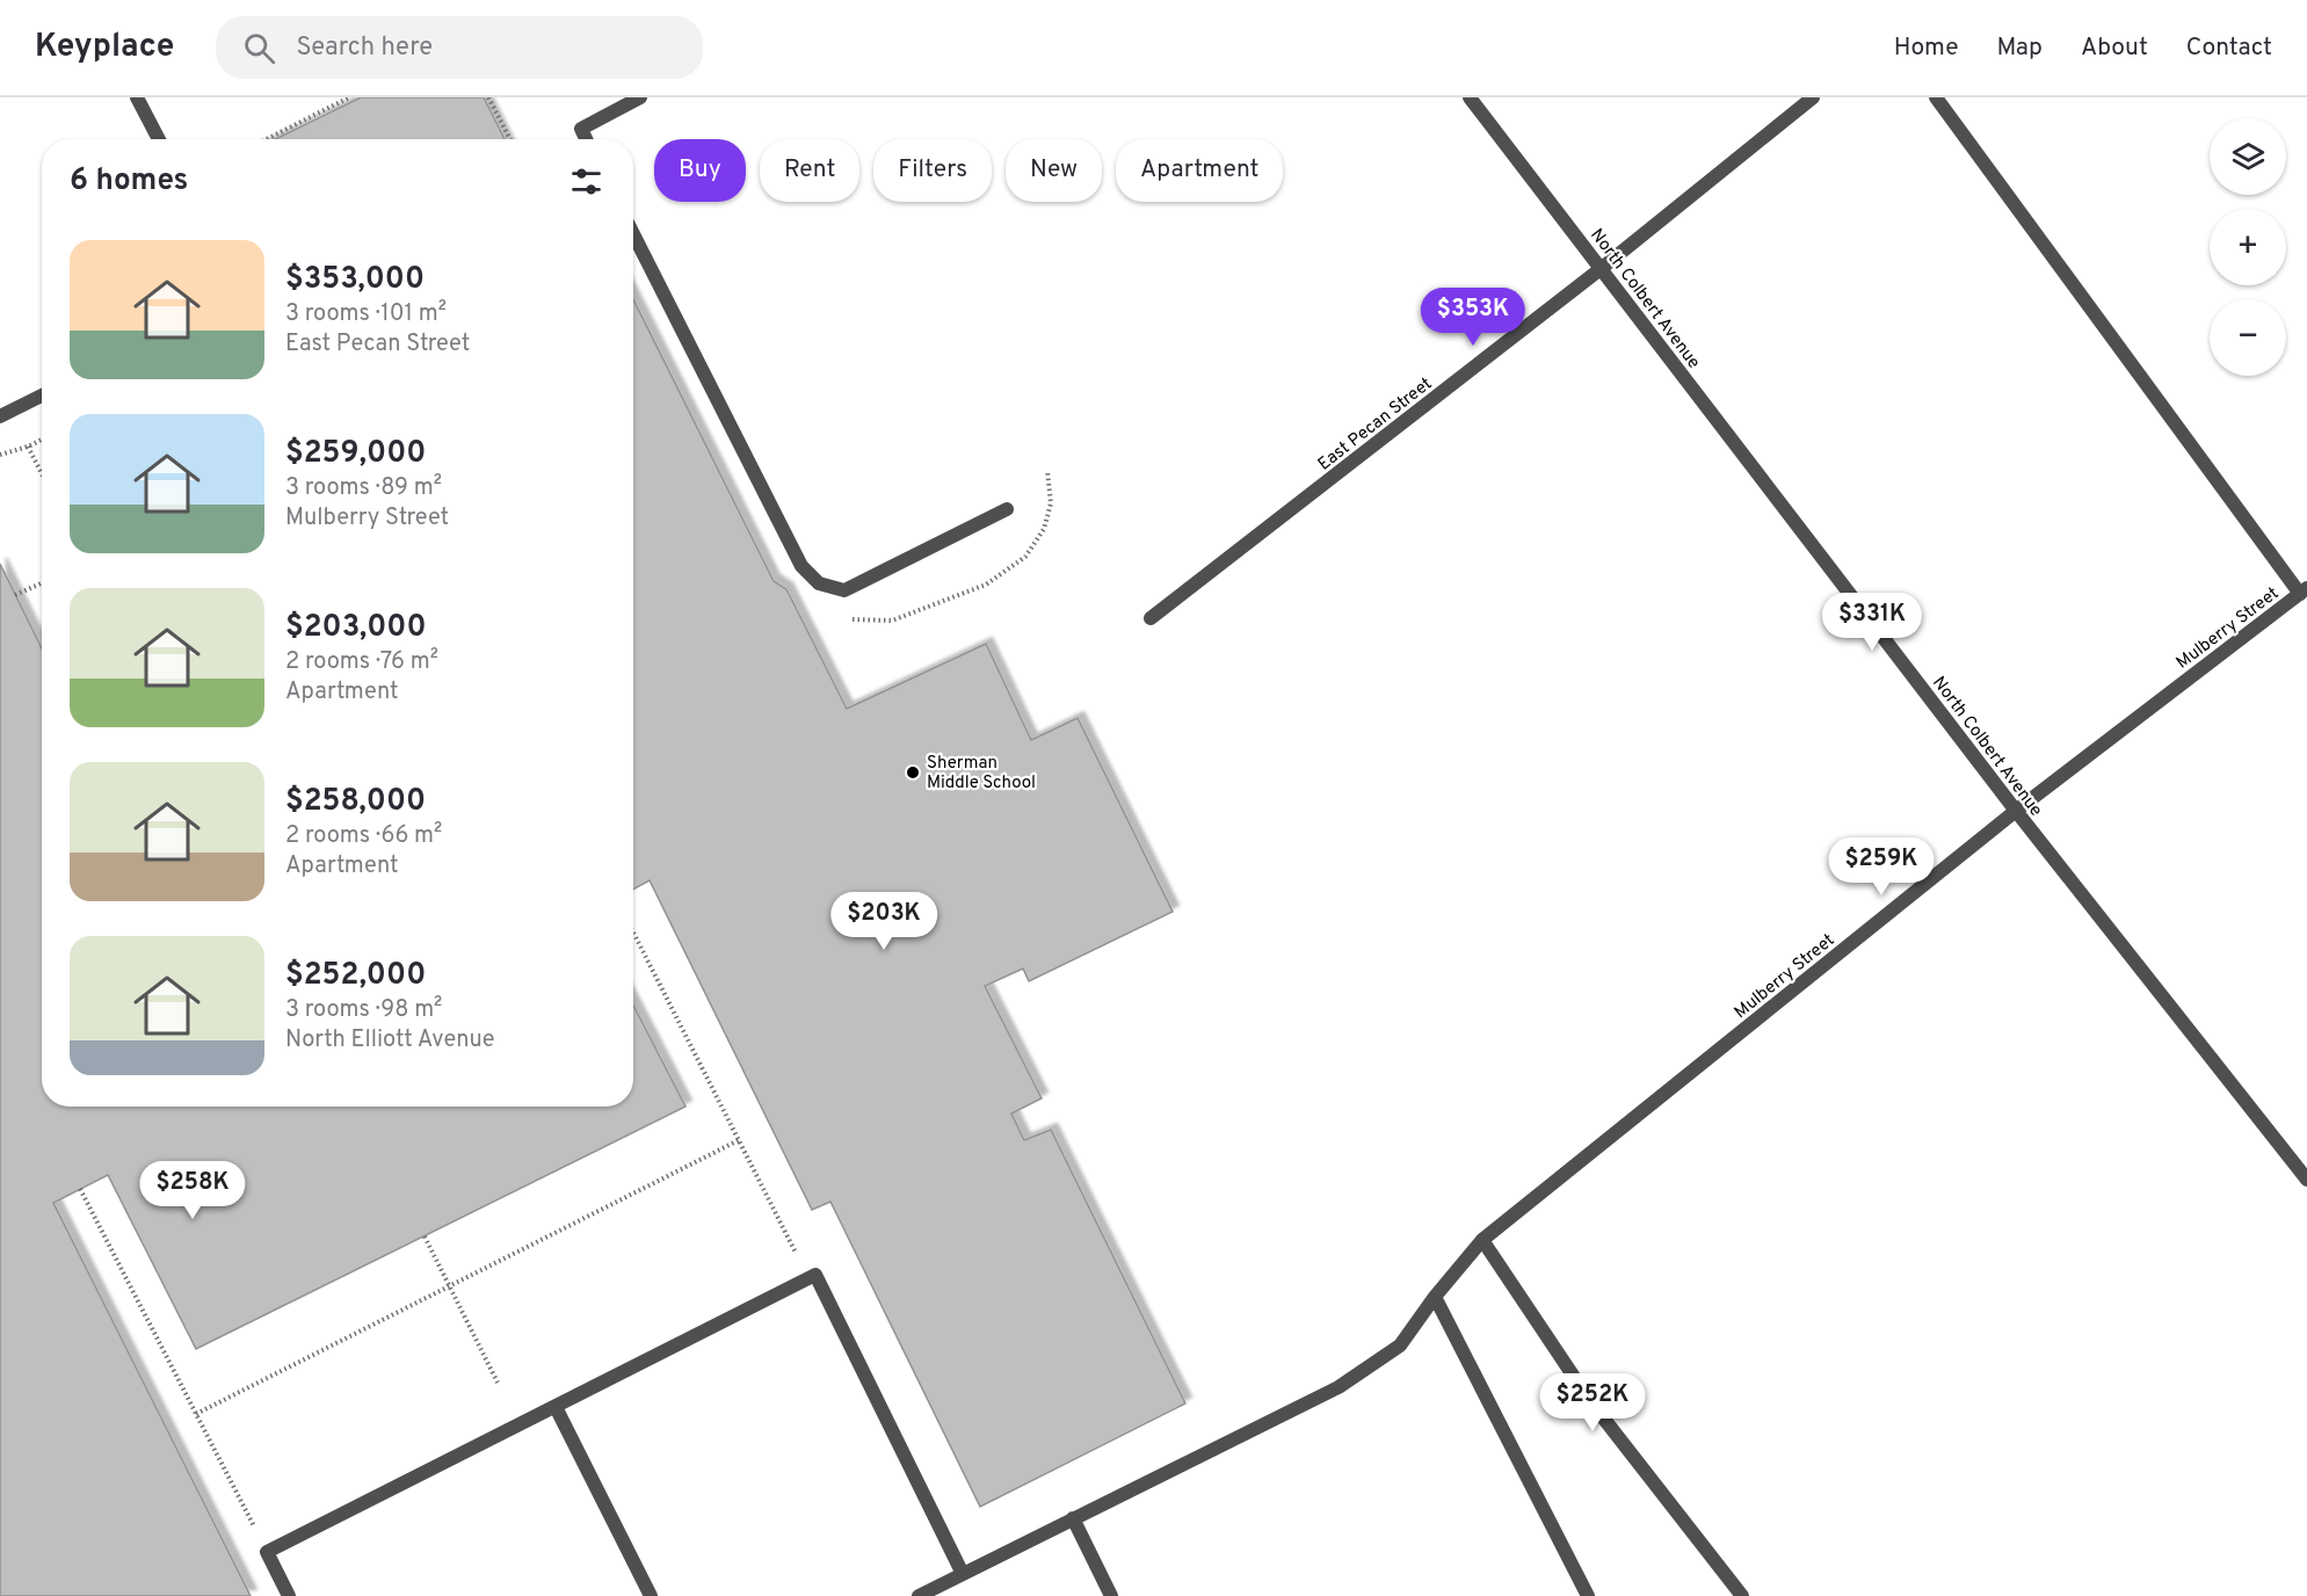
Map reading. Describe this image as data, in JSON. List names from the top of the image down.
{
  "streets": {
    "street": ["North Colbert Avenue", "East Pecan Street", "Mulberry Street"]
  },
  "crossings": [
    ["North Colbert Avenue", "East Pecan Street"],
    ["North Colbert Avenue", "Mulberry Street"]
  ],
  "places": ["Sherman Middle School"],
  "page": {
    "header": "Keyplace",
    "search": "Search here",
    "nav": [
      "Home",
      "Map",
      "About",
      "Contact"
    ],
    "map_buttons": ["+", "−"],
    "chip": [
      "Buy",
      "Rent",
      "Filters",
      "New",
      "Apartment"
    ],
    "heading": "6 homes",
    "list": [
      {
        "name": "$353,000",
        "note": "3 rooms · 101 m² · East Pecan Street"
      },
      {
        "name": "$259,000",
        "note": "3 rooms · 89 m² · Mulberry Street"
      },
      {
        "name": "$203,000",
        "note": "2 rooms · 76 m² · Apartment"
      },
      {
        "name": "$258,000",
        "note": "2 rooms · 66 m² · Apartment"
      },
      {
        "name": "$252,000",
        "note": "3 rooms · 98 m² · North Elliott Avenue"
      }
    ],
    "price": [
      "$353K",
      "$331K",
      "$259K",
      "$203K",
      "$258K",
      "$252K"
    ]
  }
}
